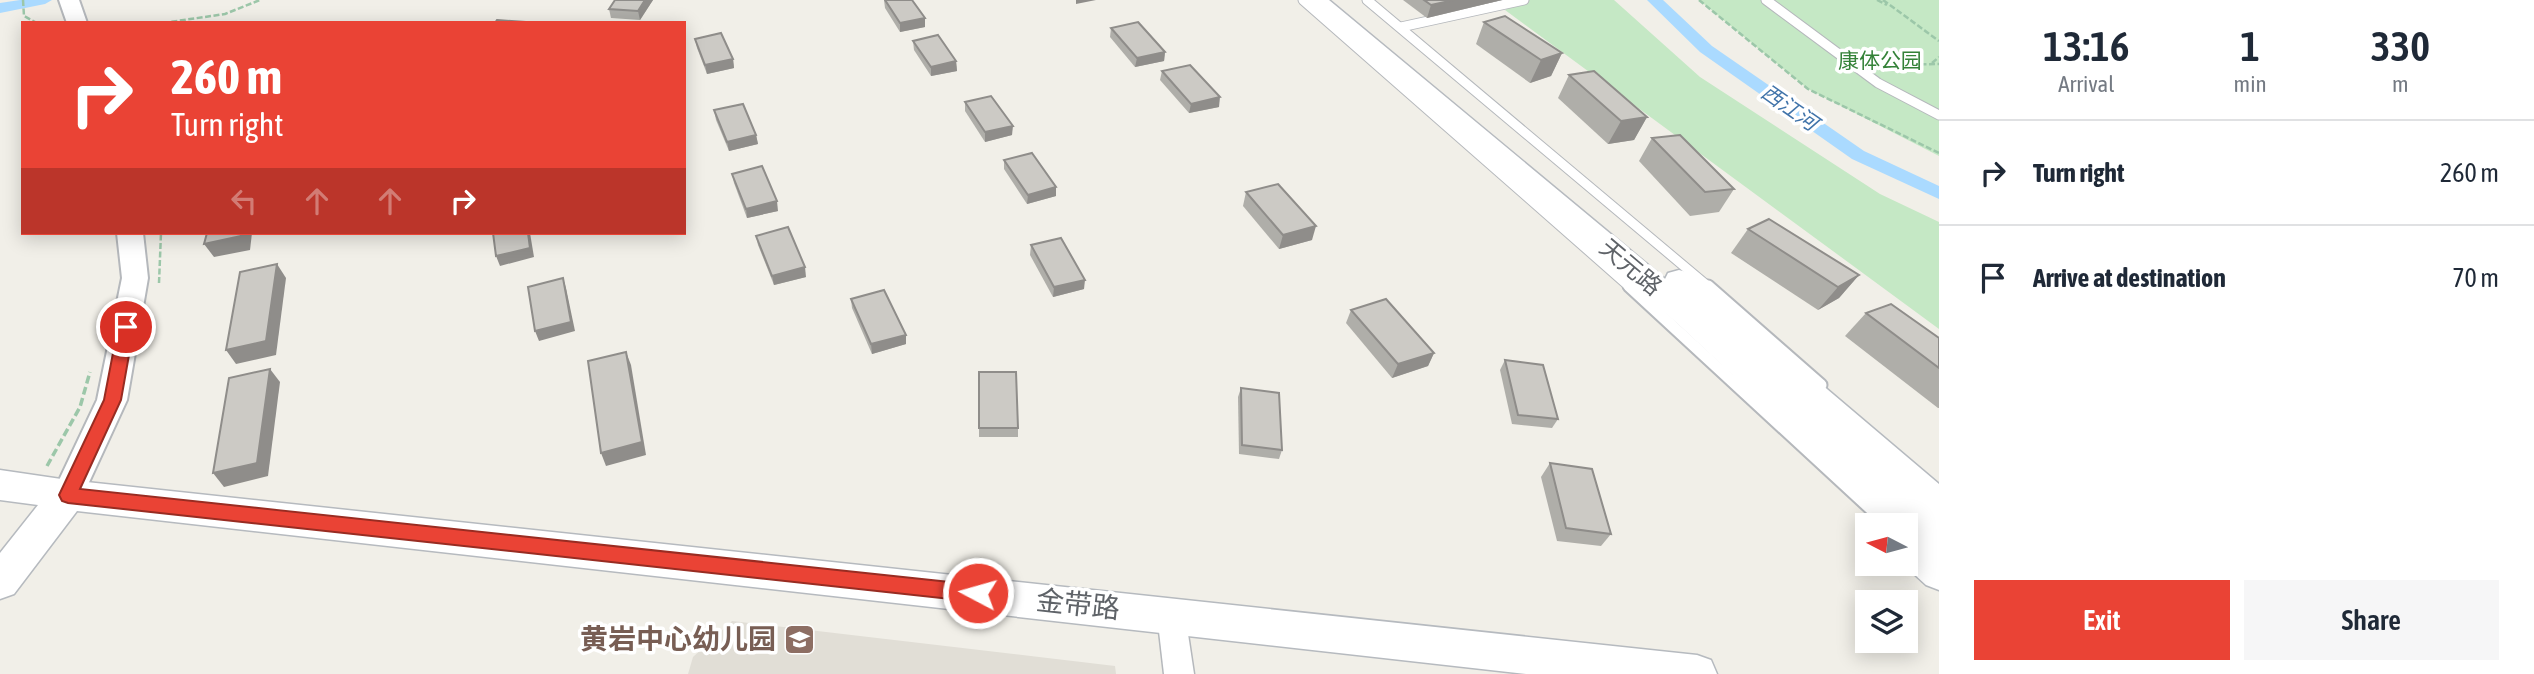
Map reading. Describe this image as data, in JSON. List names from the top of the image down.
{
  "streets": {
    "main road": ["天元路", "金带路"]
  },
  "water": ["西江河"],
  "parks": ["康体公园"],
  "places": {
    "school or university": ["黄岩中心幼儿园"]
  },
  "north": "left",
  "page": {
    "eta": [
      "13:16",
      "Arrival",
      "1",
      "min",
      "330",
      "m"
    ],
    "turn": ["260 m", "Turn right"],
    "list": [
      {
        "name": "Turn right",
        "value": "260 m"
      },
      {
        "name": "Arrive at destination",
        "value": "70 m"
      }
    ],
    "buttons": ["Exit", "Share"]
  }
}
